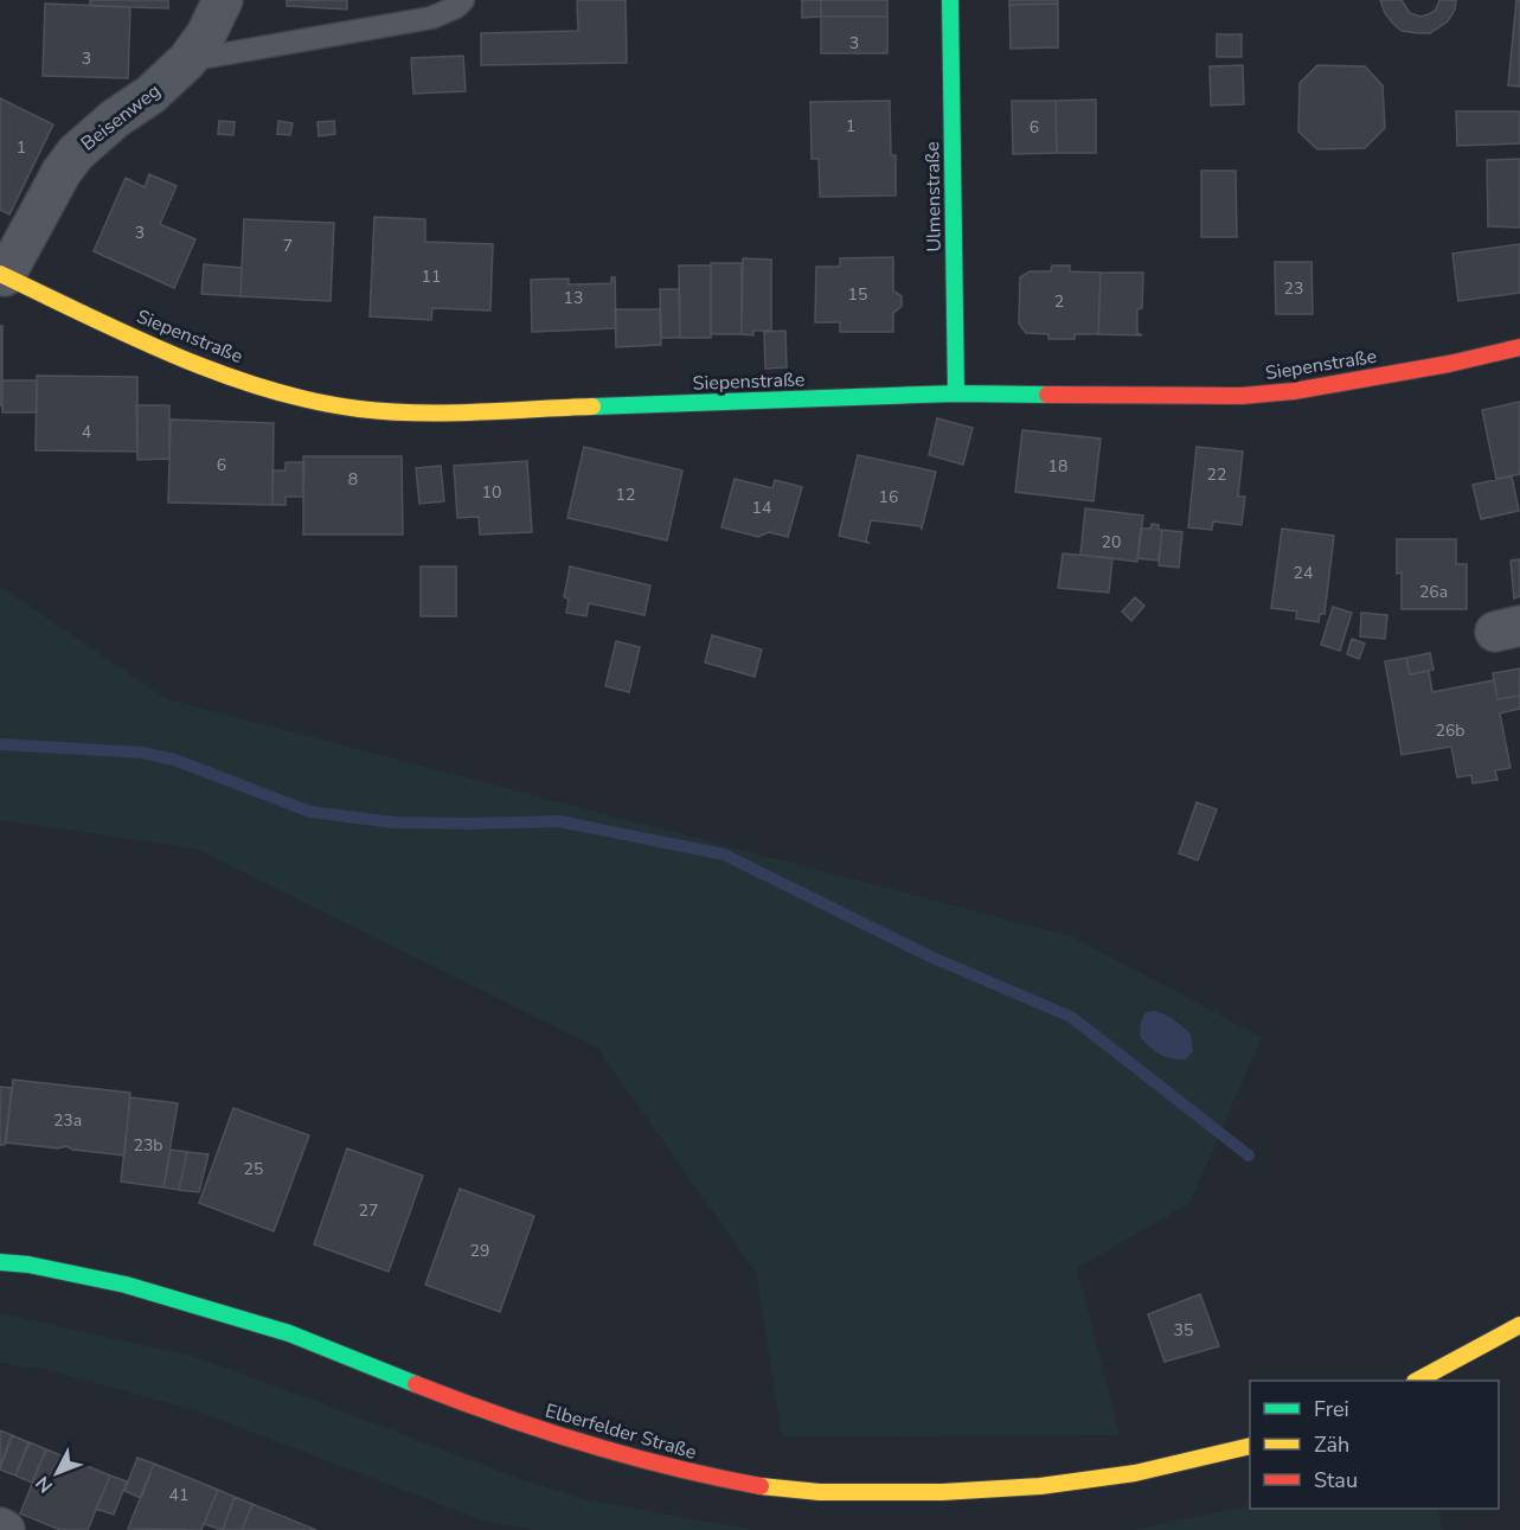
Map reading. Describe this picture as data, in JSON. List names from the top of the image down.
{
  "streets": {
    "street": [
      "Beisenweg",
      "Ulmenstraße",
      "Siepenstraße",
      "Elberfelder Straße"
    ]
  },
  "crossings": [
    ["Beisenweg", "Siepenstraße"],
    ["Ulmenstraße", "Siepenstraße"]
  ],
  "house_numbers": [
    "3",
    "3",
    "1",
    "6",
    "1",
    "3",
    "7",
    "11",
    "23",
    "15",
    "13",
    "2",
    "4",
    "6",
    "18",
    "22",
    "8",
    "10",
    "12",
    "16",
    "14",
    "20",
    "24",
    "26a",
    "26b",
    "23a",
    "23b",
    "25",
    "27",
    "29",
    "35",
    "41"
  ],
  "legend": ["Frei", "Zäh", "Stau"],
  "north": "bottom left"
}
